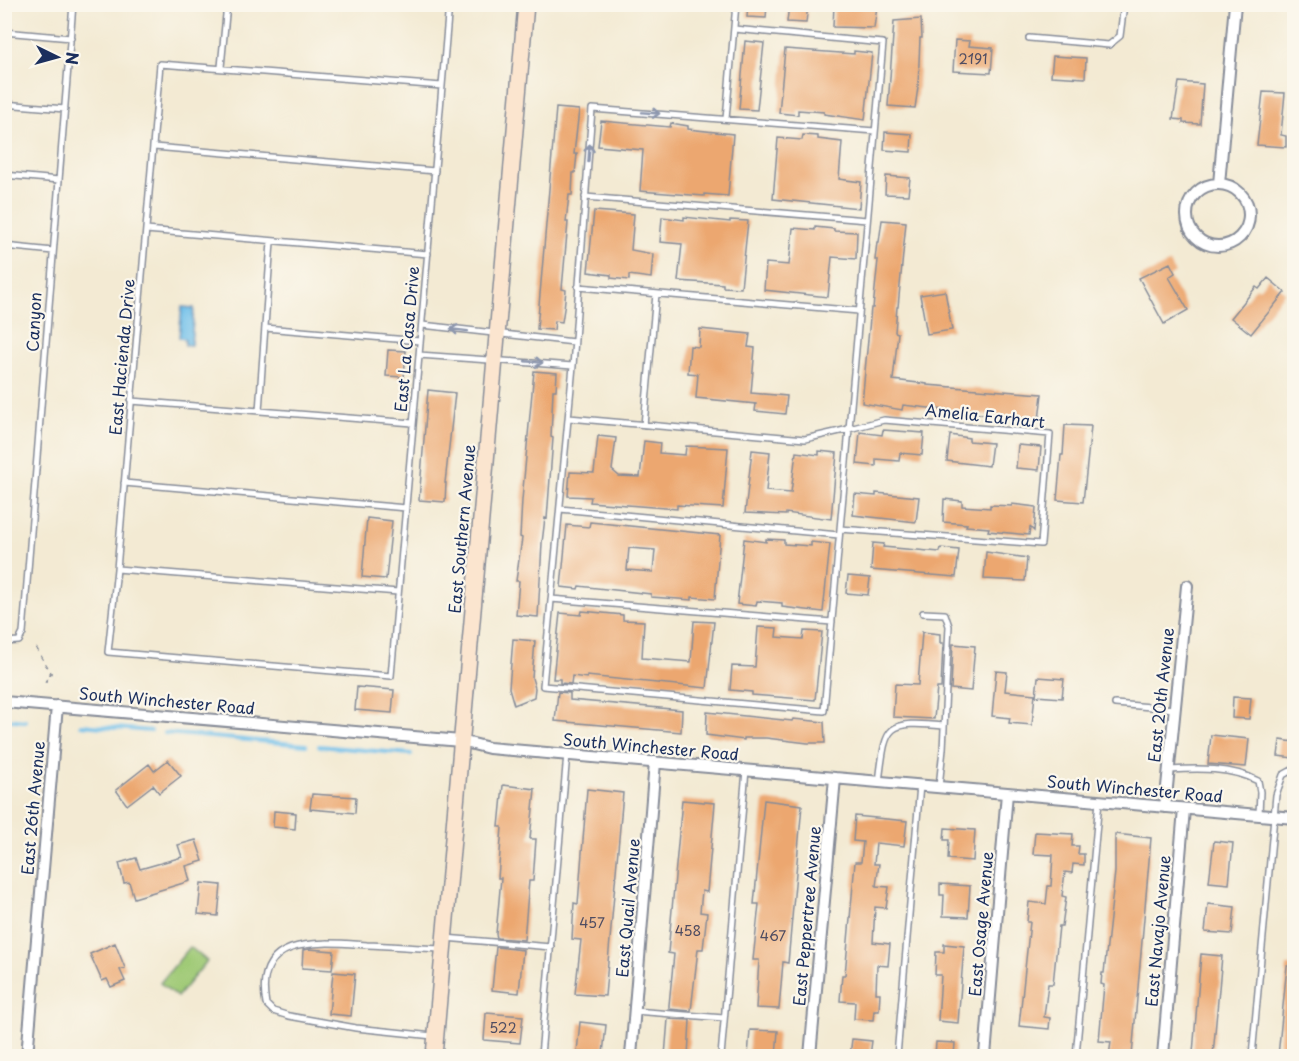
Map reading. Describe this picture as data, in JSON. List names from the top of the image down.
{
  "streets": {
    "main road": ["East Southern Avenue"],
    "street": [
      "East 20th Avenue",
      "South Winchester Road",
      "East 26th Avenue",
      "East Quail Avenue",
      "East Peppertree Avenue",
      "East Osage Avenue",
      "East Navajo Avenue"
    ],
    "lane": [
      "Canyon",
      "East La Casa Drive",
      "East Hacienda Drive",
      "Amelia Earhart"
    ]
  },
  "crossings": [
    ["East La Casa Drive", "East Hacienda Drive"],
    ["East Southern Avenue", "South Winchester Road"],
    ["East 20th Avenue", "South Winchester Road"],
    ["South Winchester Road", "East 26th Avenue"],
    ["South Winchester Road", "East Quail Avenue"],
    ["South Winchester Road", "East Peppertree Avenue"],
    ["South Winchester Road", "East Osage Avenue"],
    ["South Winchester Road", "East Navajo Avenue"]
  ],
  "house_numbers": [
    "2191",
    "457",
    "458",
    "467",
    "522"
  ],
  "north": "right"
}
